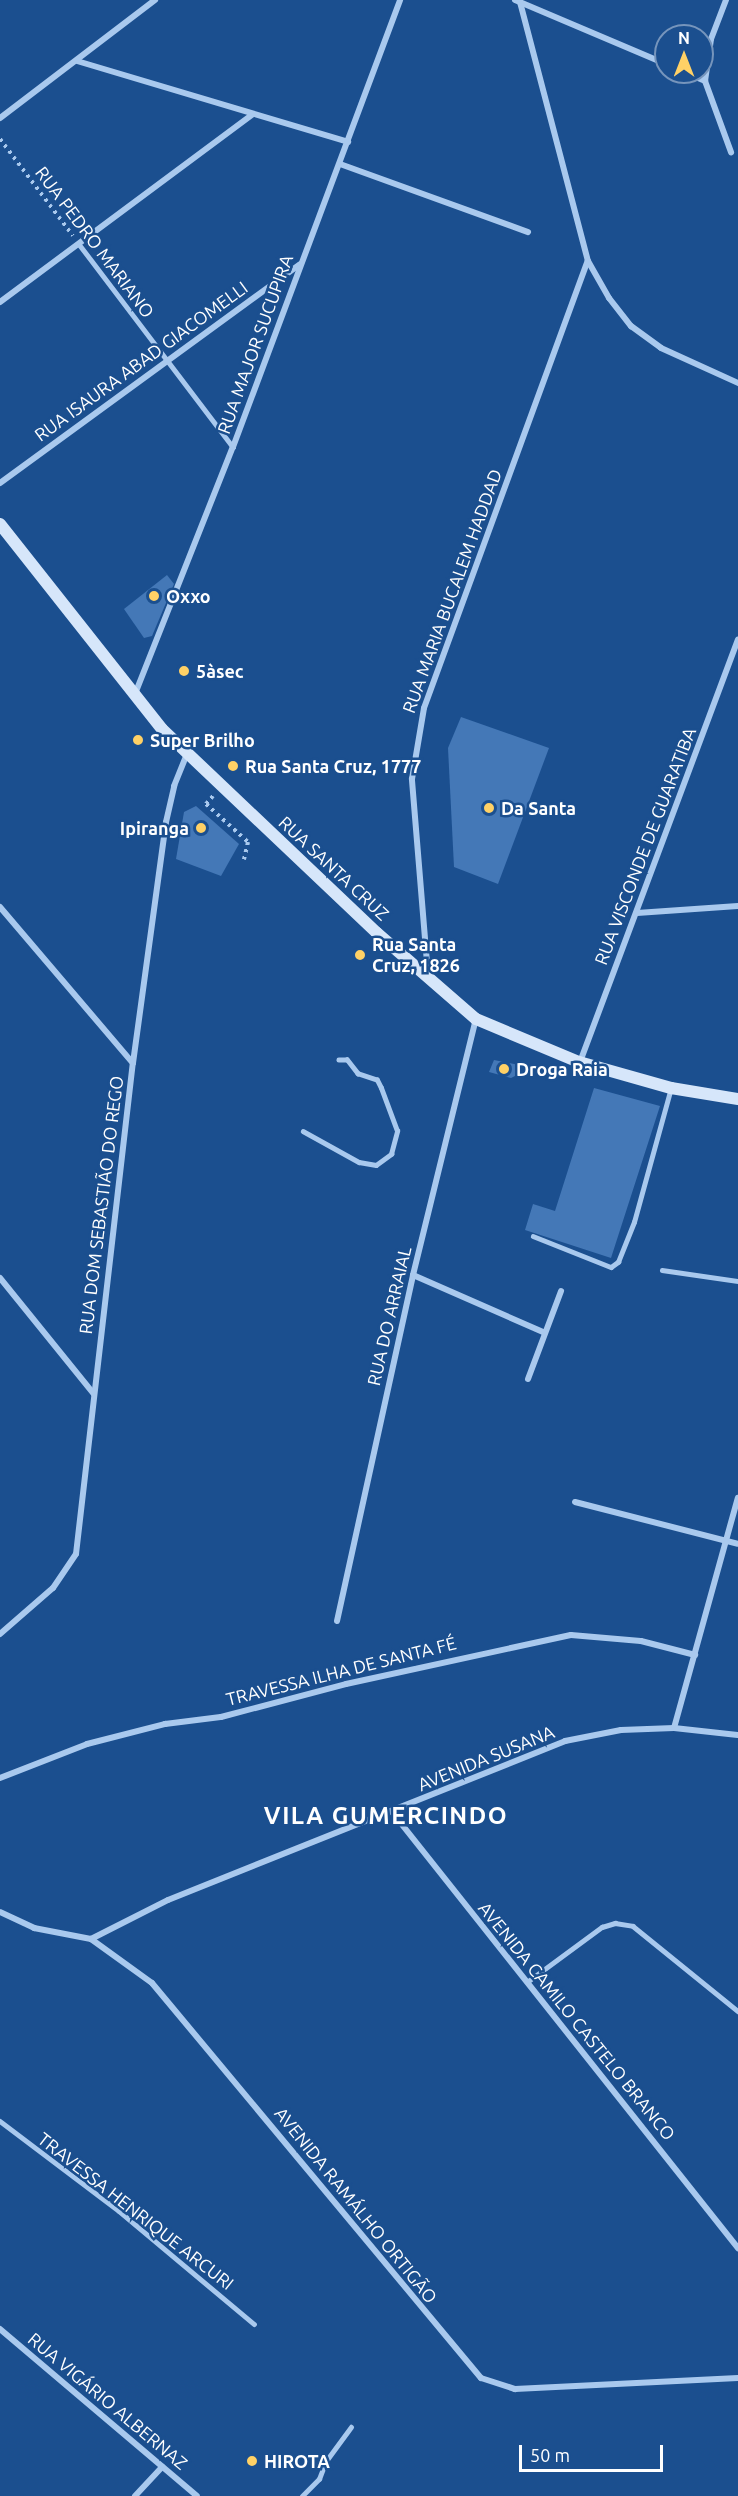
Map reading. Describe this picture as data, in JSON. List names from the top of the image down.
{
  "streets": {
    "main road": ["RUA SANTA CRUZ"],
    "street": [
      "RUA MAJOR SUCUPIRA",
      "RUA ISAURA ABAD GIACOMELLI",
      "RUA MARIA BUCALEM HADDAD",
      "RUA VISCONDE DE GUARATIBA",
      "RUA DOM SEBASTIÃO DO REGO",
      "RUA DO ARRAIAL",
      "TRAVESSA ILHA DE SANTA FÉ",
      "AVENIDA SUSANA",
      "AVENIDA CAMILO CASTELO BRANCO",
      "AVENIDA RAMÁLHO ORTIGÃO",
      "RUA VIGÁRIO ALBERNAZ"
    ],
    "lane": ["RUA PEDRO MARIANO", "TRAVESSA HENRIQUE ARCURI"]
  },
  "crossings": [
    ["RUA PEDRO MARIANO", "RUA MAJOR SUCUPIRA"],
    ["RUA PEDRO MARIANO", "RUA ISAURA ABAD GIACOMELLI"],
    ["RUA MAJOR SUCUPIRA", "RUA ISAURA ABAD GIACOMELLI"],
    ["RUA MAJOR SUCUPIRA", "RUA SANTA CRUZ"],
    ["RUA MARIA BUCALEM HADDAD", "RUA SANTA CRUZ"],
    ["RUA VISCONDE DE GUARATIBA", "RUA SANTA CRUZ"],
    ["RUA SANTA CRUZ", "RUA DOM SEBASTIÃO DO REGO"],
    ["RUA SANTA CRUZ", "RUA DO ARRAIAL"],
    ["AVENIDA SUSANA", "AVENIDA CAMILO CASTELO BRANCO"],
    ["AVENIDA SUSANA", "AVENIDA RAMÁLHO ORTIGÃO"]
  ],
  "districts": ["VILA GUMERCINDO"],
  "places": [
    "Oxxo",
    "5àsec",
    "Super Brilho",
    "Rua Santa Cruz, 1777",
    "Da Santa",
    "Ipiranga",
    "Rua Santa Cruz, 1826",
    "Droga Raia",
    "HIROTA"
  ],
  "scale_bar": "50 m",
  "north": "top"
}
